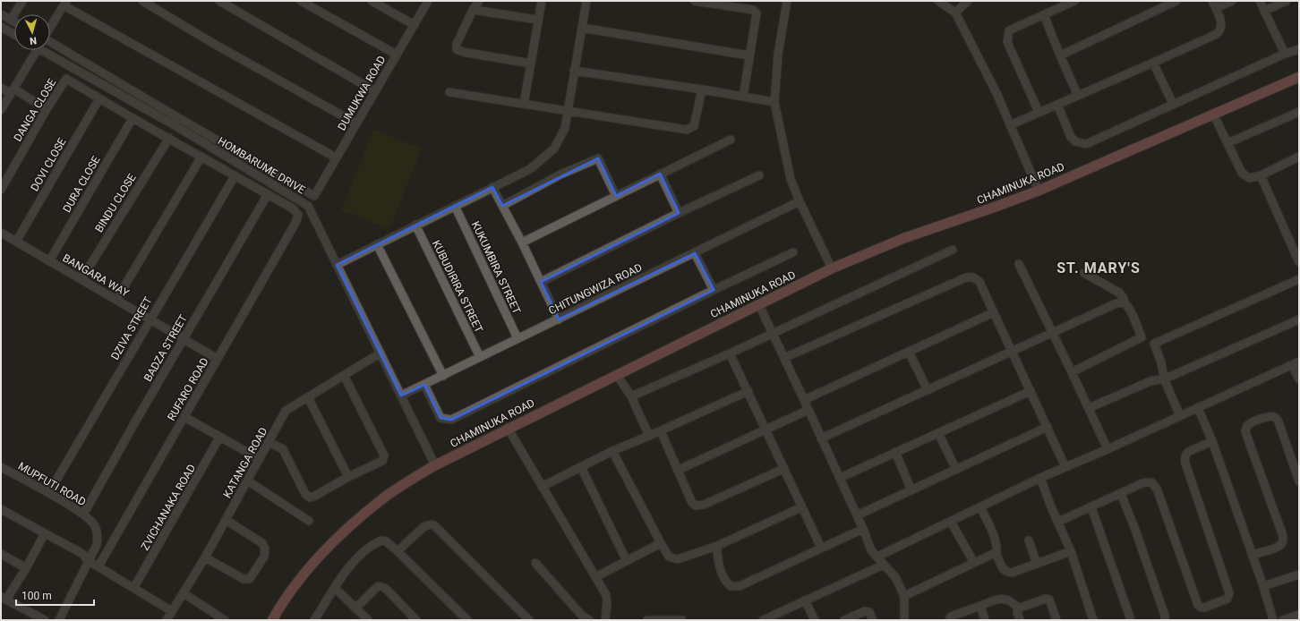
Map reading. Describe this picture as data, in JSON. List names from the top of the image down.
{
  "streets": {
    "main road": ["CHAMINUKA ROAD"],
    "street": [
      "DUMUKWA ROAD",
      "DANGA CLOSE",
      "DOVI CLOSE",
      "HOMBARUME DRIVE",
      "DURA CLOSE",
      "BINDU CLOSE",
      "KUKUMBIRA STREET",
      "BANGARA WAY",
      "KUBUDIRIRA STREET",
      "CHITUNGWIZA ROAD",
      "DZIVA STREET",
      "BADZA STREET",
      "RUFARO ROAD",
      "KATANGA ROAD",
      "MUPFUTI ROAD",
      "ZVICHANAKA ROAD"
    ]
  },
  "crossings": [
    ["DANGA CLOSE", "DOVI CLOSE"],
    ["DOVI CLOSE", "BANGARA WAY"],
    ["HOMBARUME DRIVE", "CHAMINUKA ROAD"],
    ["HOMBARUME DRIVE", "CHITUNGWIZA ROAD"],
    ["HOMBARUME DRIVE", "KATANGA ROAD"],
    ["DURA CLOSE", "BANGARA WAY"],
    ["BINDU CLOSE", "BANGARA WAY"],
    ["KUKUMBIRA STREET", "CHITUNGWIZA ROAD"],
    ["BANGARA WAY", "DZIVA STREET"],
    ["BANGARA WAY", "BADZA STREET"],
    ["BANGARA WAY", "RUFARO ROAD"],
    ["KUBUDIRIRA STREET", "CHITUNGWIZA ROAD"],
    ["DZIVA STREET", "MUPFUTI ROAD"],
    ["BADZA STREET", "RUFARO ROAD"],
    ["BADZA STREET", "MUPFUTI ROAD"]
  ],
  "districts": ["ST. MARY'S"],
  "scale_bar": "100 m",
  "north": "bottom"
}
